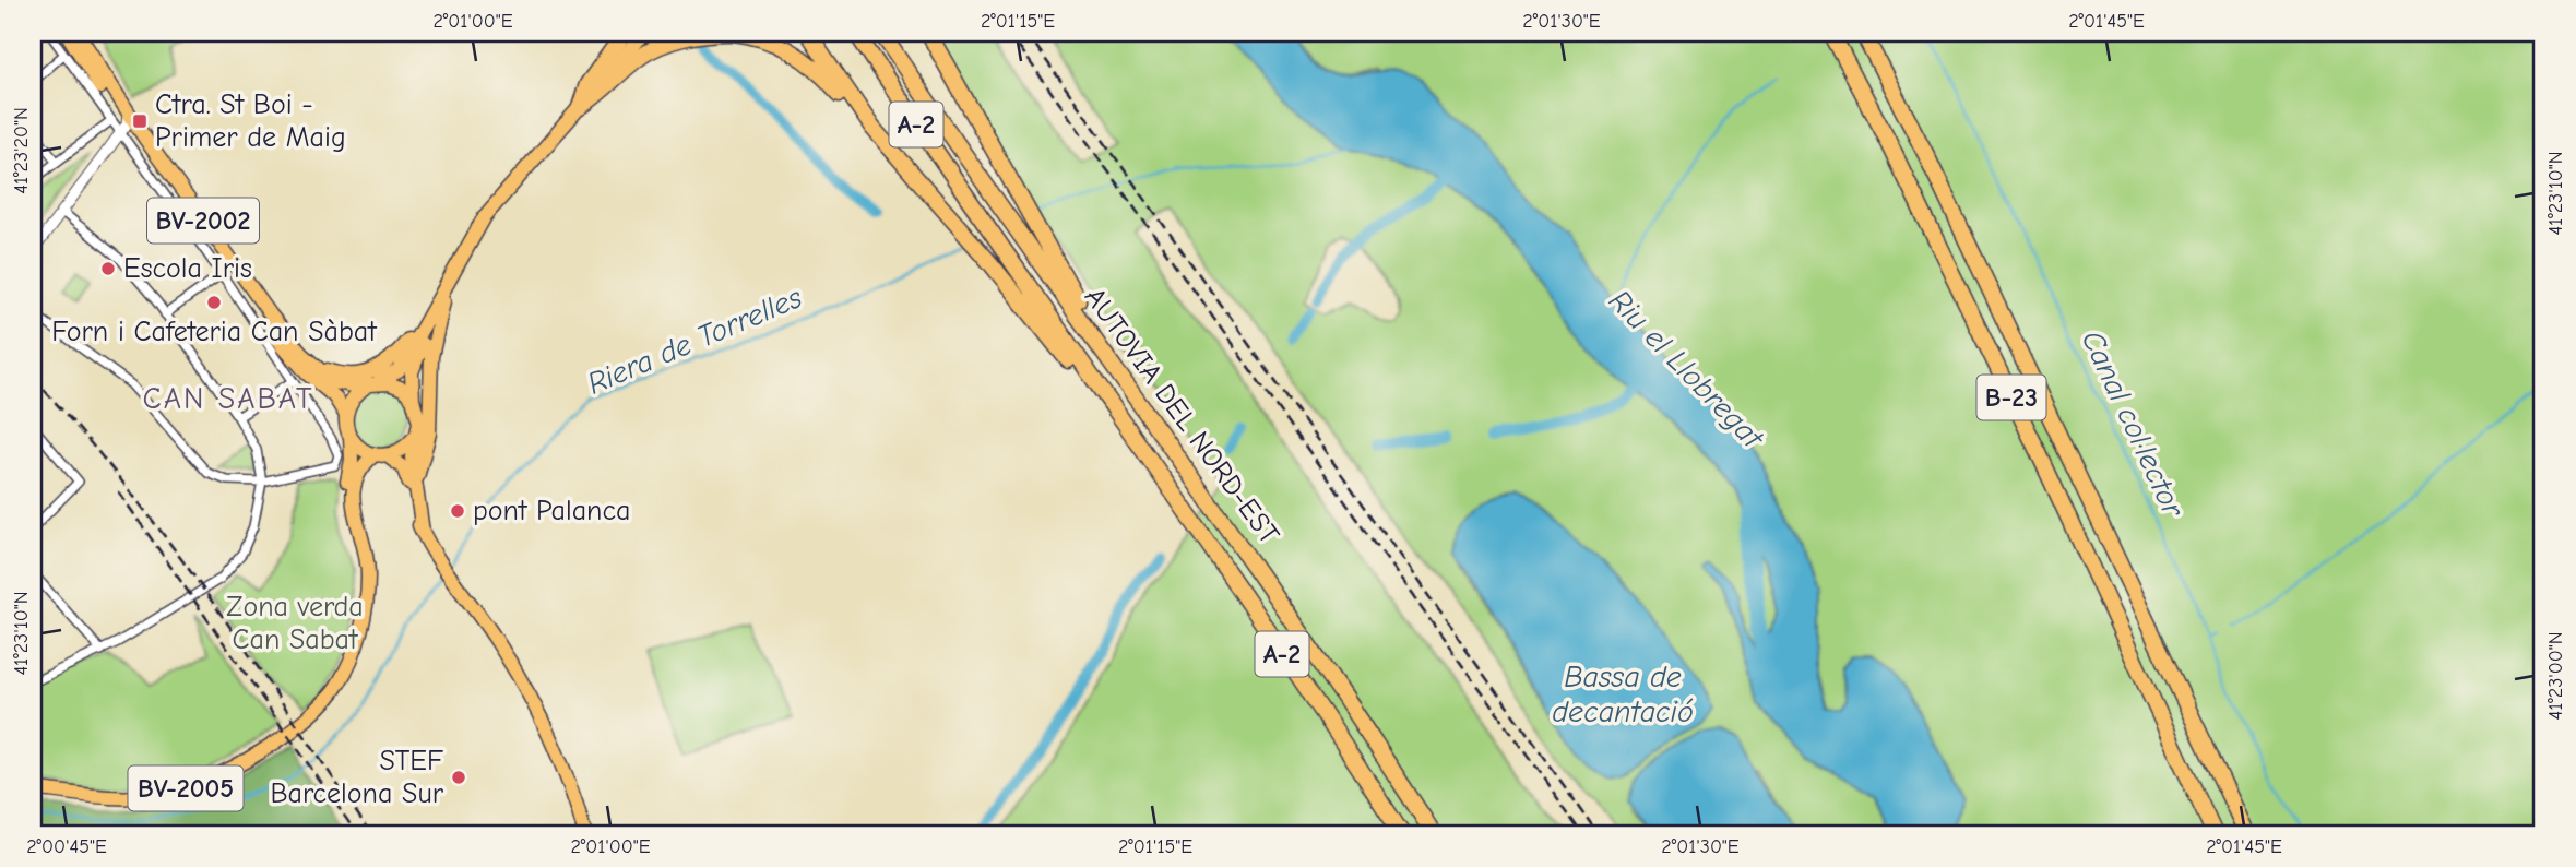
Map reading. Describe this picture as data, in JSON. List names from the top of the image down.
{
  "streets": {
    "highway": ["A-2", "B-23", "AUTOVIA DEL NORD-EST"],
    "main road": ["BV-2002", "BV-2005"]
  },
  "crossings": [
    ["A-2", "AUTOVIA DEL NORD-EST"],
    ["BV-2002", "BV-2005"]
  ],
  "districts": ["CAN SABAT"],
  "water": [
    "Riera de Torrelles",
    "Riu el Llobregat",
    "Canal col·lector",
    "Bassa de decantació"
  ],
  "parks": ["Zona verda Can Sabat"],
  "places": {
    "transit": ["Ctra. St Boi - Primer de Maig"],
    "other": [
      "Escola Iris",
      "Forn i Cafeteria Can Sàbat",
      "pont Palanca",
      "STEF Barcelona Sur"
    ]
  },
  "coordinates": [
    "2°01'00\"E",
    "2°01'15\"E",
    "2°01'30\"E",
    "2°01'45\"E",
    "41°23'20\"N",
    "41°23'10\"N",
    "41°23'00\"N",
    "2°00'45\"E"
  ]
}
